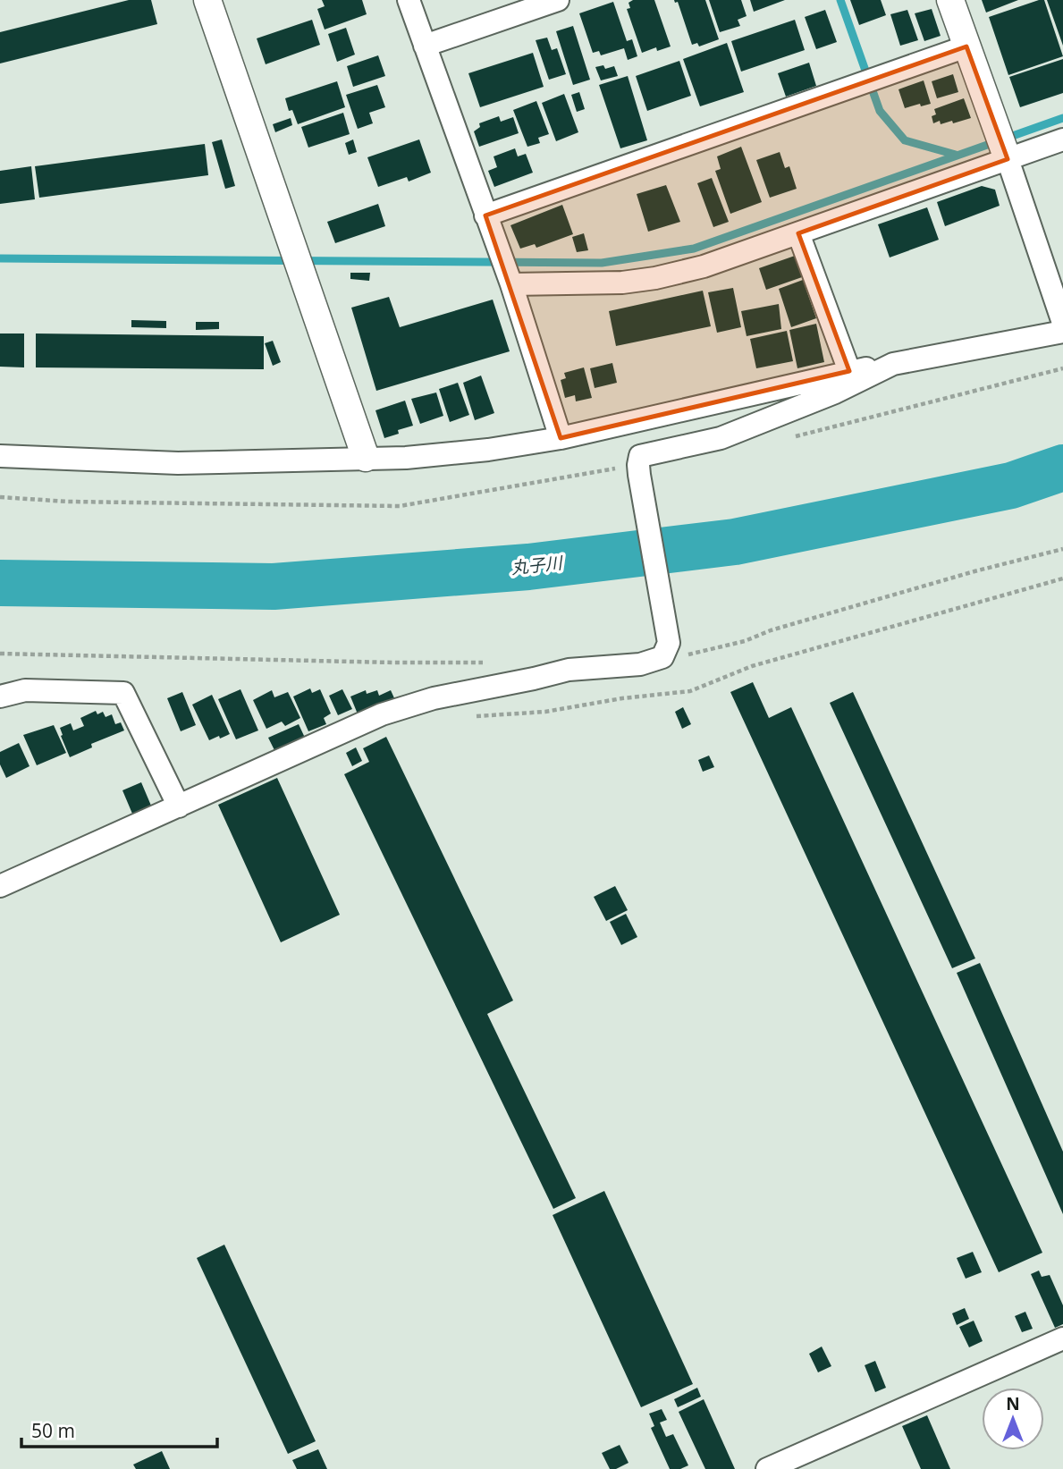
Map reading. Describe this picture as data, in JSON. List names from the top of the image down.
{
  "water": ["丸子川"],
  "scale_bar": "50 m",
  "north": "top"
}
